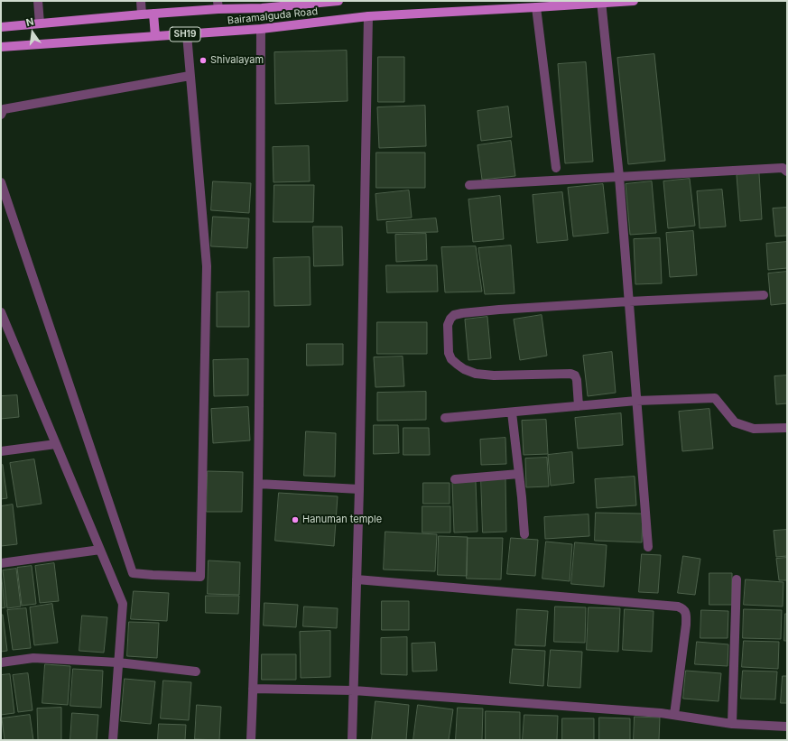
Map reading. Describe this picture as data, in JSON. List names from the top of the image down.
{
  "streets": {
    "main road": ["Bairamalguda Road", "SH19"]
  },
  "places": ["Shivalayam", "Hanuman temple"],
  "north": "top"
}
